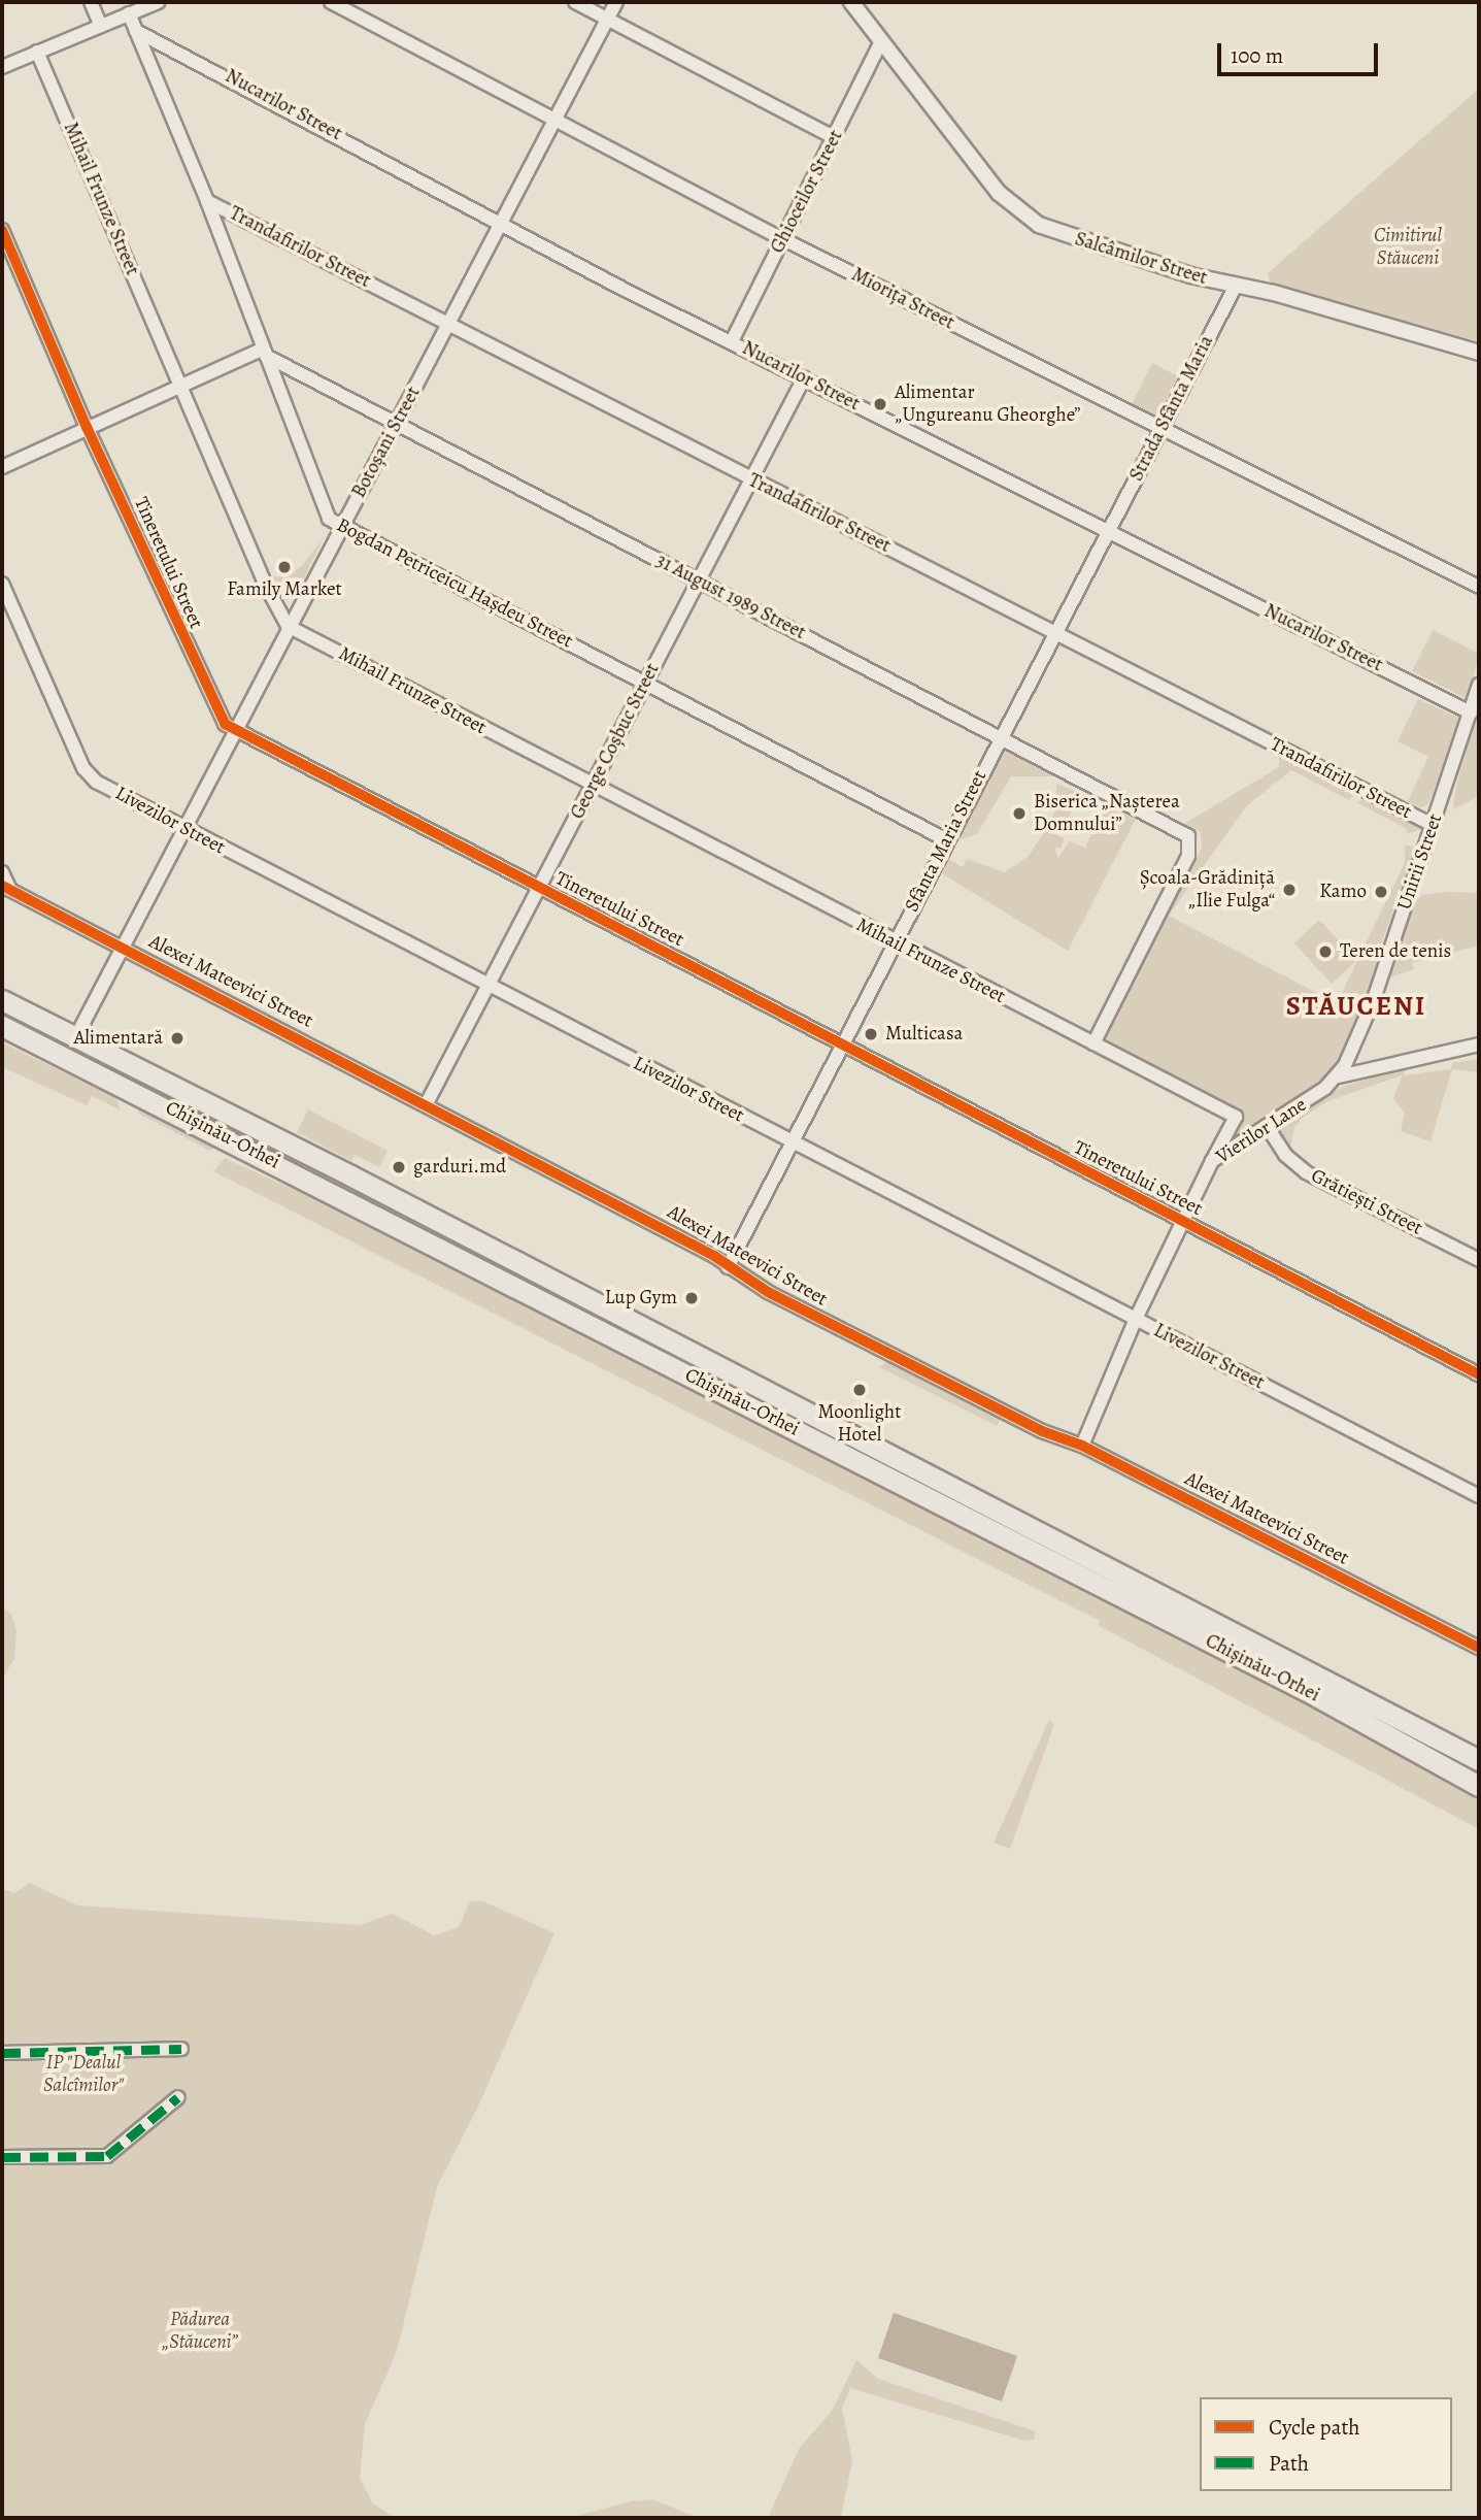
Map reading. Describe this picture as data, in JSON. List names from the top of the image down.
{
  "streets": {
    "highway": ["Chișinău-Orhei"],
    "street": [
      "Nucarilor Street",
      "Ghioceilor Street",
      "Mihail Frunze Street",
      "Trandafirilor Street",
      "Salcâmilor Street",
      "Miorița Street",
      "Strada Sfânta Maria",
      "Botoșani Street",
      "Tineretului Street",
      "Bogdan Petriceicu Hașdeu Street",
      "31 August 1989 Street",
      "George Coșbuc Street",
      "Livezilor Street",
      "Sfânta Maria Street",
      "Unirii Street",
      "Alexei Mateevici Street",
      "Vierilor Lane",
      "Grătiești Street"
    ]
  },
  "crossings": [
    ["Nucarilor Street", "Ghioceilor Street"],
    ["Nucarilor Street", "Strada Sfânta Maria"],
    ["Nucarilor Street", "Botoșani Street"],
    ["Nucarilor Street", "Bogdan Petriceicu Hașdeu Street"],
    ["Nucarilor Street", "George Coșbuc Street"],
    ["Nucarilor Street", "Sfânta Maria Street"],
    ["Nucarilor Street", "Unirii Street"],
    ["Ghioceilor Street", "Salcâmilor Street"],
    ["Ghioceilor Street", "Miorița Street"],
    ["Mihail Frunze Street", "Botoșani Street"],
    ["Mihail Frunze Street", "31 August 1989 Street"],
    ["Mihail Frunze Street", "George Coșbuc Street"],
    ["Mihail Frunze Street", "Sfânta Maria Street"],
    ["Mihail Frunze Street", "Vierilor Lane"],
    ["Trandafirilor Street", "Botoșani Street"],
    ["Trandafirilor Street", "Bogdan Petriceicu Hașdeu Street"],
    ["Trandafirilor Street", "George Coșbuc Street"],
    ["Trandafirilor Street", "Sfânta Maria Street"],
    ["Trandafirilor Street", "Unirii Street"],
    ["Salcâmilor Street", "Strada Sfânta Maria"],
    ["Miorița Street", "Strada Sfânta Maria"],
    ["Miorița Street", "Botoșani Street"],
    ["Strada Sfânta Maria", "Sfânta Maria Street"],
    ["Botoșani Street", "Tineretului Street"],
    ["Botoșani Street", "Bogdan Petriceicu Hașdeu Street"],
    ["Botoșani Street", "31 August 1989 Street"],
    ["Botoșani Street", "Livezilor Street"],
    ["Botoșani Street", "Alexei Mateevici Street"],
    ["Botoșani Street", "Chișinău-Orhei"],
    ["Tineretului Street", "George Coșbuc Street"],
    ["Tineretului Street", "Sfânta Maria Street"],
    ["Tineretului Street", "Vierilor Lane"],
    ["Bogdan Petriceicu Hașdeu Street", "31 August 1989 Street"],
    ["Bogdan Petriceicu Hașdeu Street", "George Coșbuc Street"],
    ["Bogdan Petriceicu Hașdeu Street", "Sfânta Maria Street"],
    ["31 August 1989 Street", "George Coșbuc Street"],
    ["31 August 1989 Street", "Sfânta Maria Street"],
    ["George Coșbuc Street", "Livezilor Street"],
    ["George Coșbuc Street", "Alexei Mateevici Street"],
    ["Livezilor Street", "Sfânta Maria Street"],
    ["Livezilor Street", "Vierilor Lane"],
    ["Sfânta Maria Street", "Alexei Mateevici Street"],
    ["Unirii Street", "Vierilor Lane"],
    ["Alexei Mateevici Street", "Vierilor Lane"],
    ["Vierilor Lane", "Grătiești Street"]
  ],
  "districts": ["STĂUCENI"],
  "parks": ["Cimitirul Stăuceni", "IP \"Dealul Salcîmilor\"", "Pădurea „Stăuceni”"],
  "places": [
    "Alimentar „Ungureanu Gheorghe”",
    "Family Market",
    "Biserica „Nașterea Domnului”",
    "Școala-Grădiniță „Ilie Fulga“",
    "Kamo",
    "Teren de tenis",
    "Multicasa",
    "Alimentară",
    "garduri.md",
    "Lup Gym",
    "Moonlight Hotel"
  ],
  "legend": ["Cycle path", "Path"],
  "scale_bar": "100 m"
}
